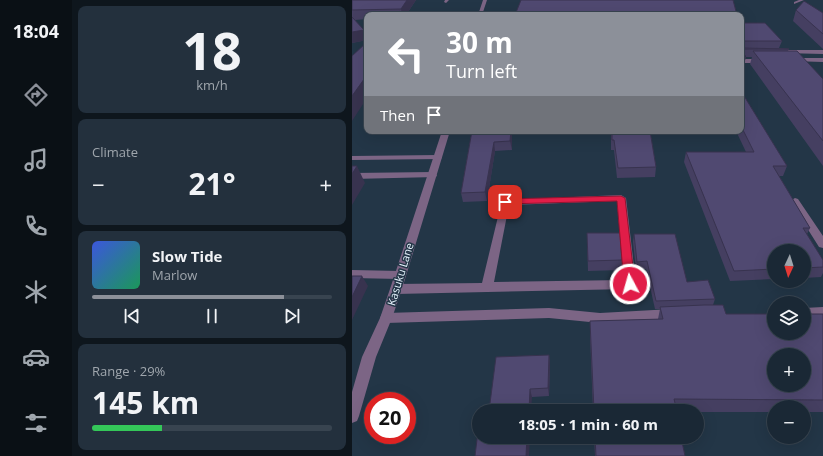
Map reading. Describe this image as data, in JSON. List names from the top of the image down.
{
  "streets": {
    "street": ["Kasuku Lane"]
  },
  "north": "bottom",
  "page": {
    "tabs": "18:04",
    "tile": [
      ["18", "km/h"],
      "Climate",
      ["Range · 29%", "145 km"]
    ],
    "turn": ["30 m", "Turn left"],
    "then": "Then",
    "heat": ["−", "21°", "+"],
    "song": ["Slow Tide", "Marlow"],
    "map_buttons": ["+", "−"],
    "limit": "20",
    "trip": "18:05 · 1 min · 60 m"
  }
}
